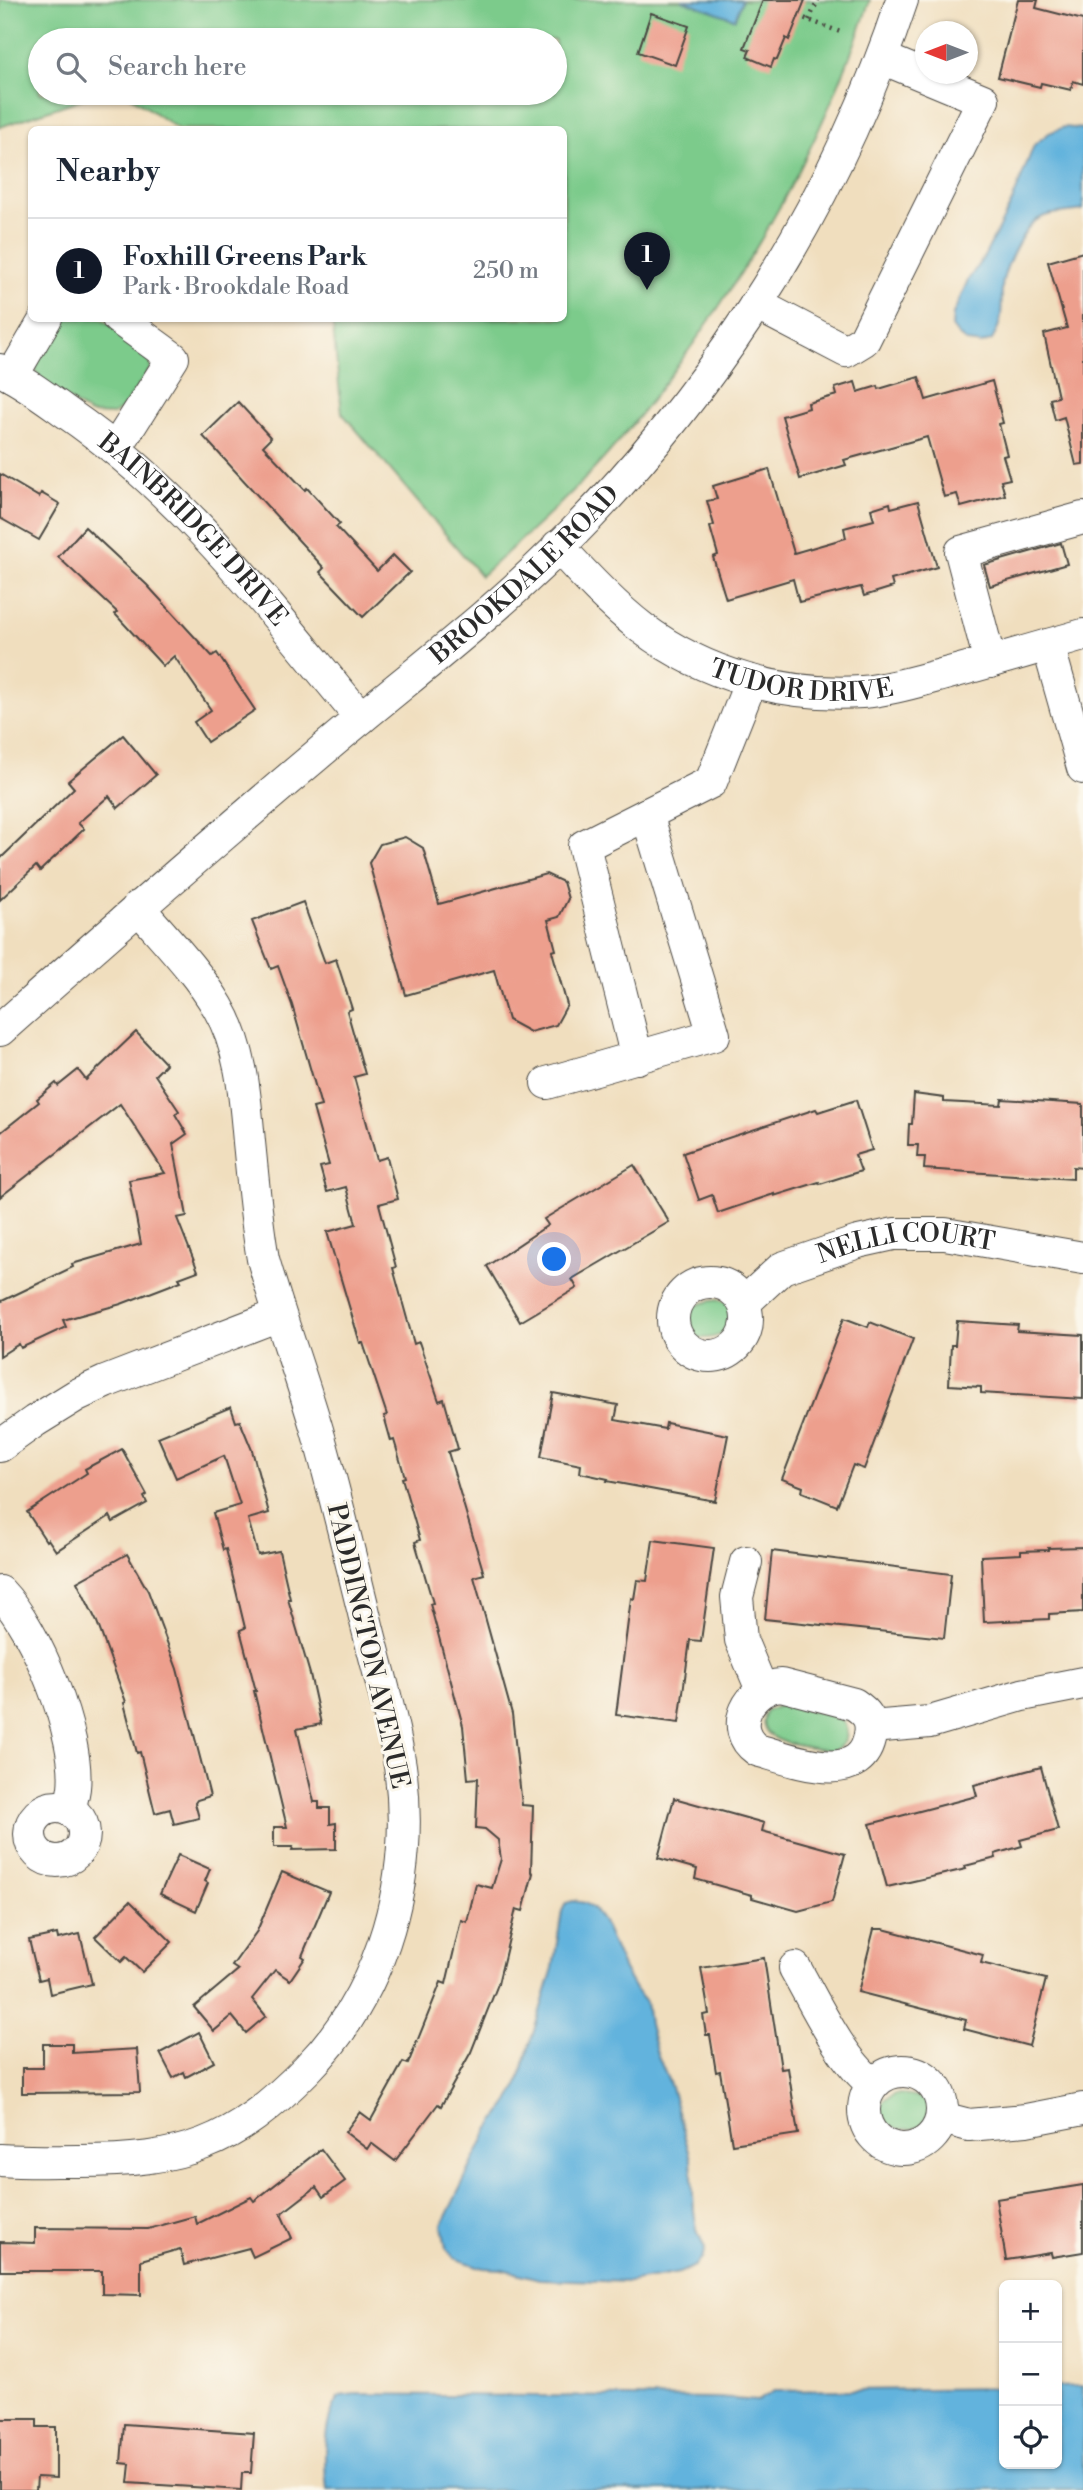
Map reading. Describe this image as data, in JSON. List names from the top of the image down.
{
  "streets": {
    "street": [
      "BAINBRIDGE DRIVE",
      "BROOKDALE ROAD",
      "TUDOR DRIVE",
      "NELLI COURT",
      "PADDINGTON AVENUE"
    ]
  },
  "crossings": [
    ["BAINBRIDGE DRIVE", "BROOKDALE ROAD"],
    ["BROOKDALE ROAD", "TUDOR DRIVE"],
    ["BROOKDALE ROAD", "PADDINGTON AVENUE"]
  ],
  "north": "left",
  "page": {
    "search": "Search here",
    "heading": "Nearby",
    "list": [
      {
        "mark": "1",
        "name": "Foxhill Greens Park",
        "note": "Park · Brookdale Road",
        "value": "250 m"
      }
    ],
    "pins": "1",
    "map_buttons": ["+", "−"]
  }
}
